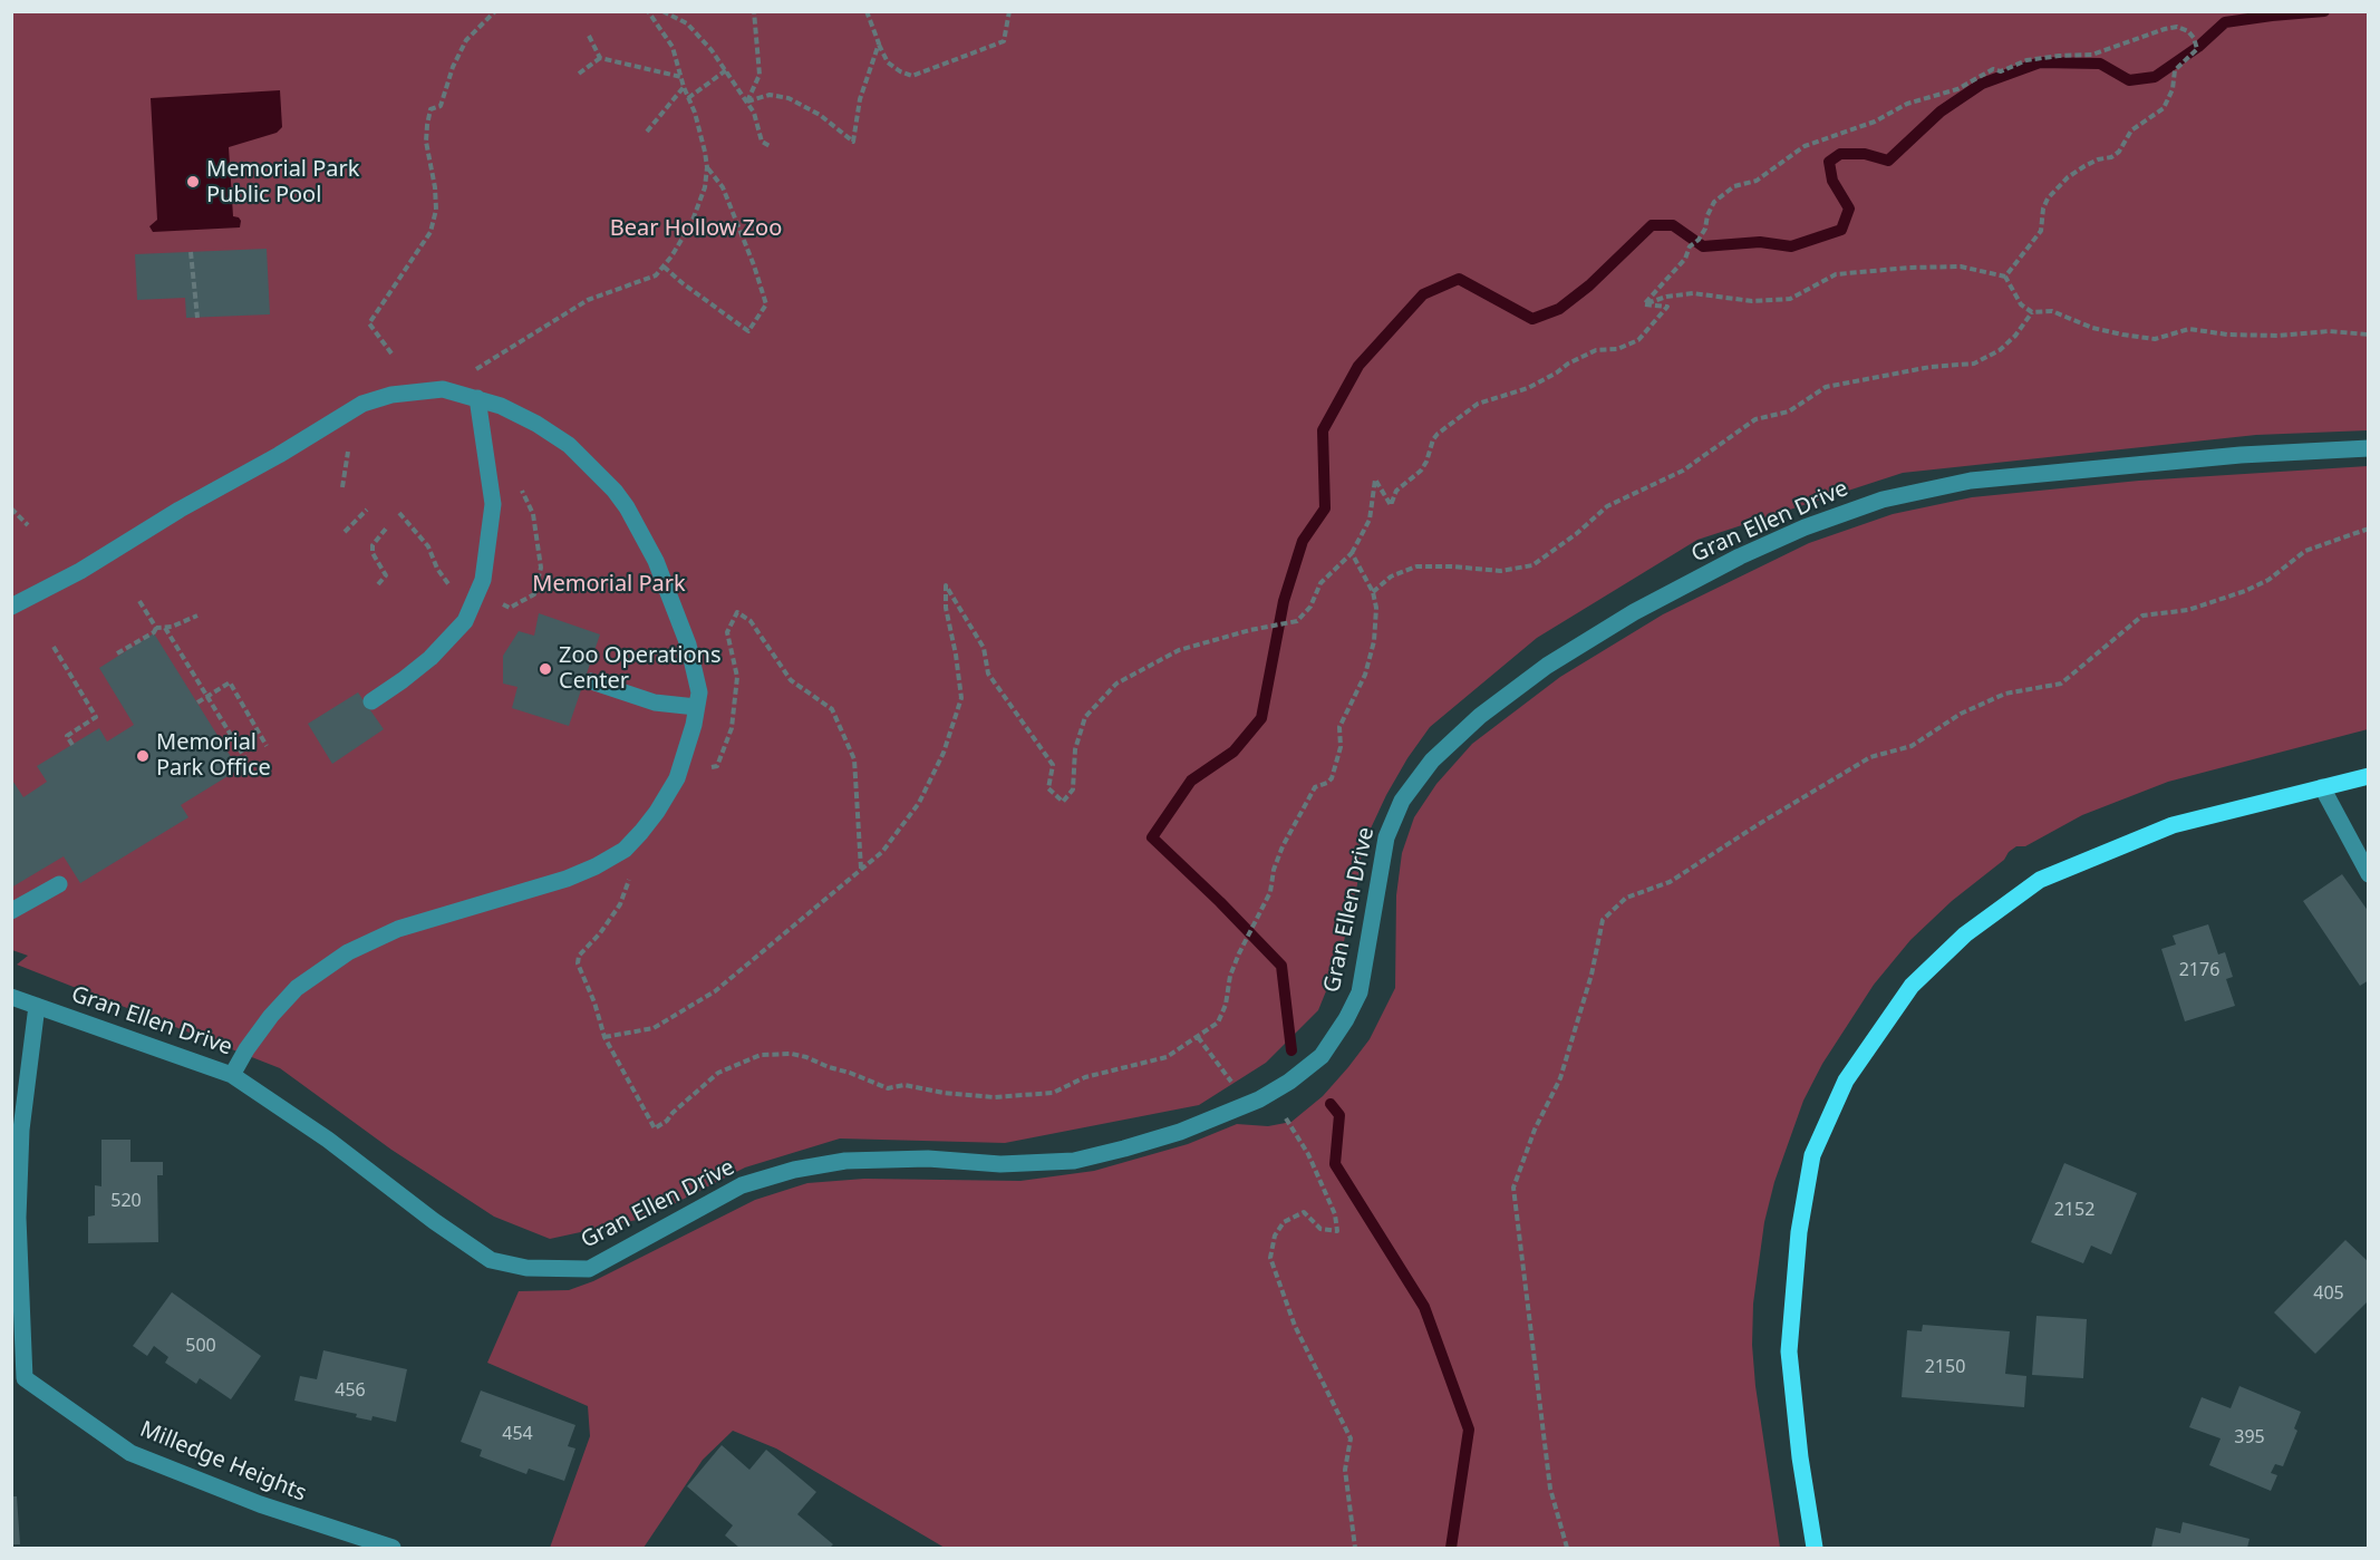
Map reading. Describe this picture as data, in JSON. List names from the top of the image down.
{
  "streets": {
    "street": ["Gran Ellen Drive", "Milledge Heights"]
  },
  "crossings": [
    ["Gran Ellen Drive", "Milledge Heights"]
  ],
  "parks": ["Bear Hollow Zoo", "Memorial Park"],
  "places": ["Memorial Park Public Pool", "Zoo Operations Center", "Memorial Park Office"],
  "house_numbers": [
    "2176",
    "520",
    "2152",
    "405",
    "500",
    "2150",
    "456",
    "454",
    "395"
  ]
}
